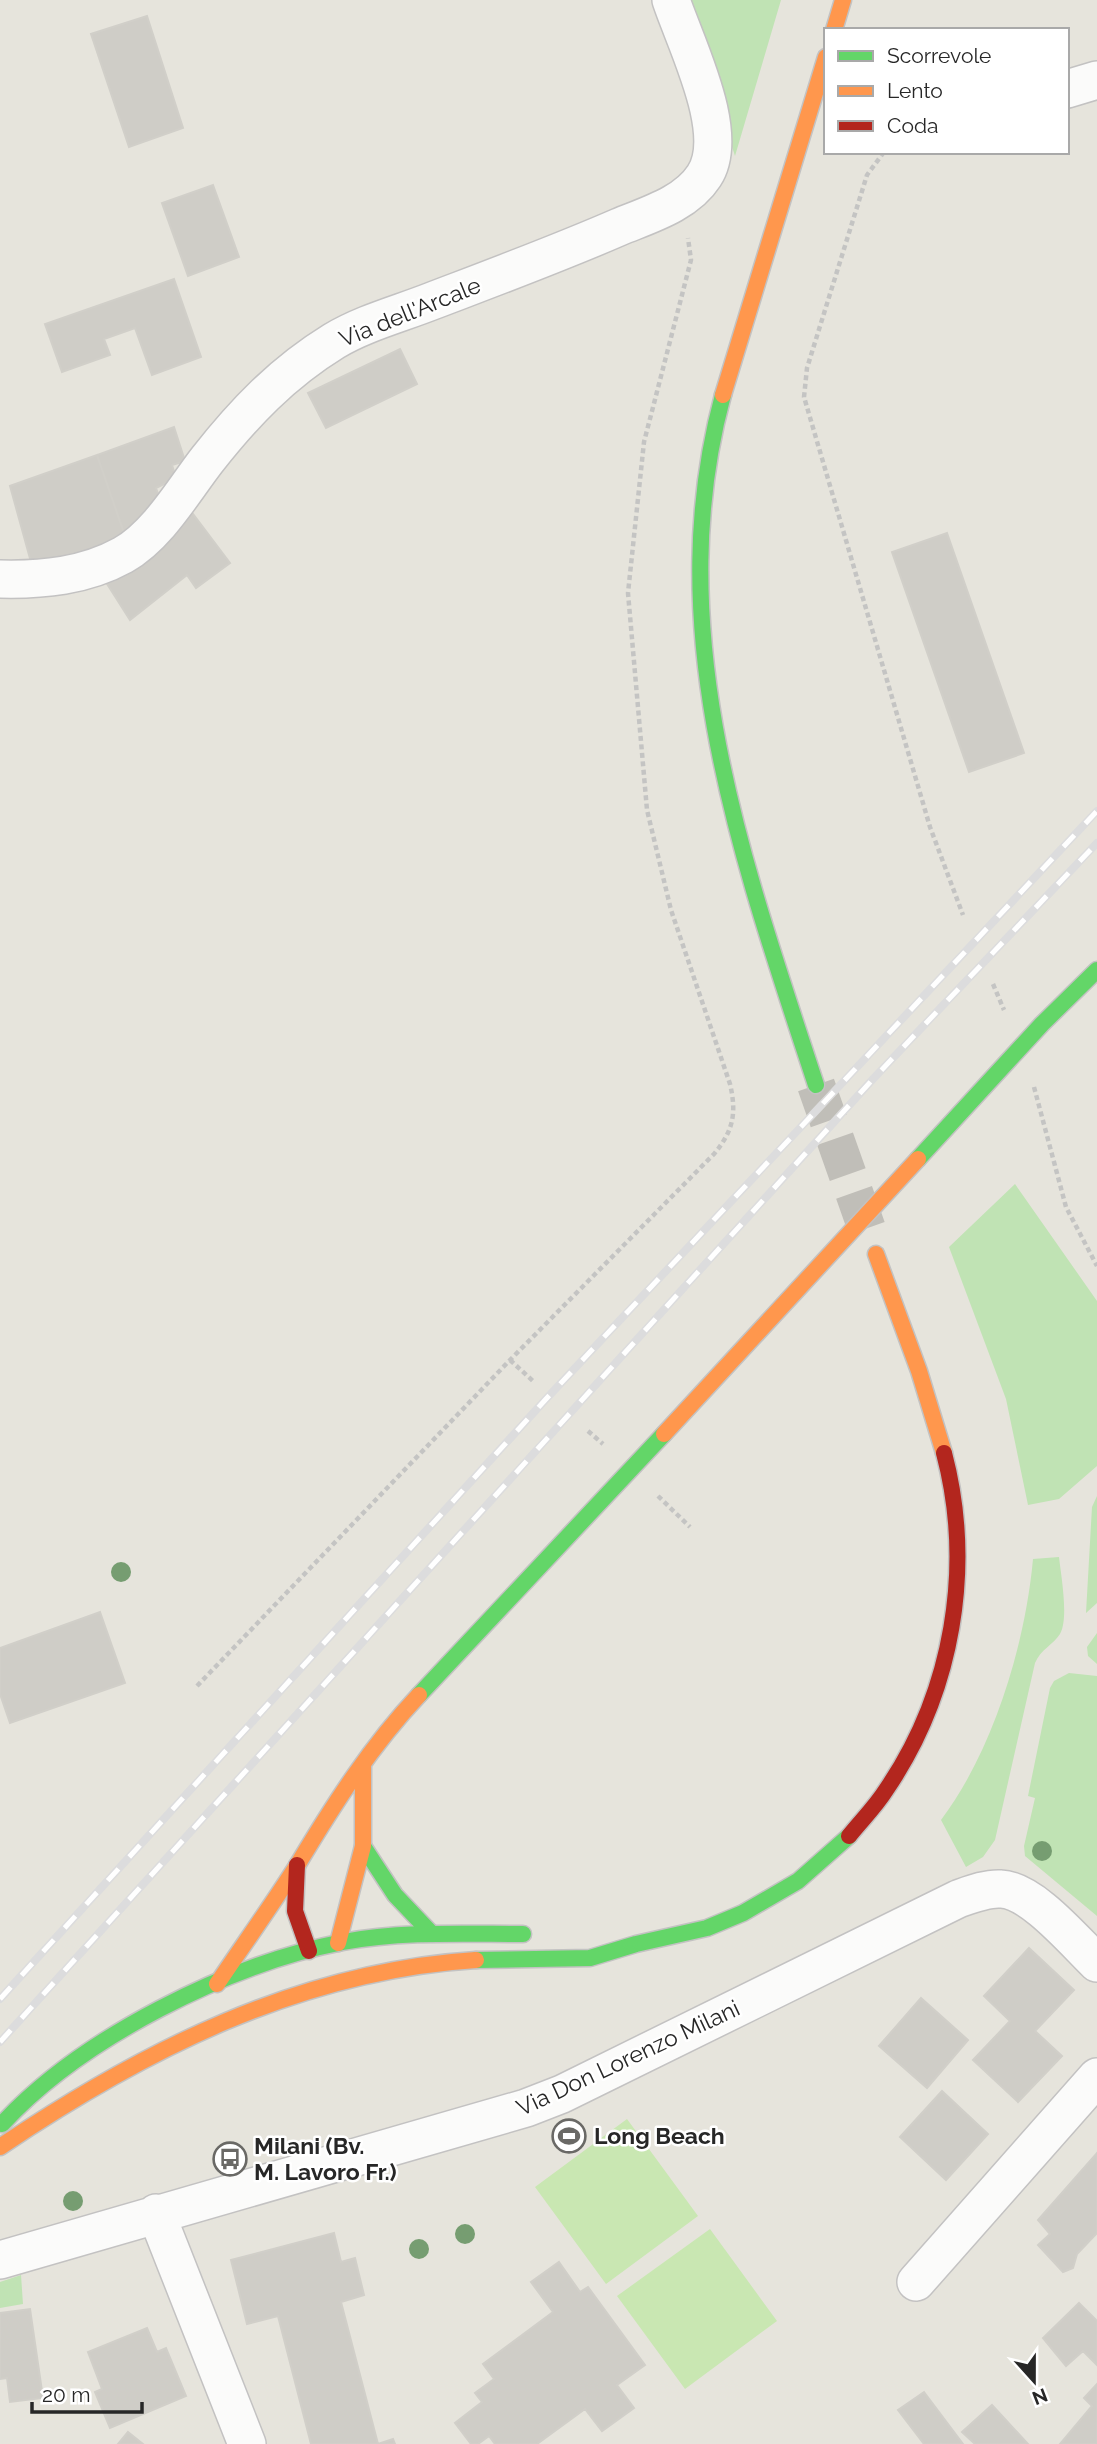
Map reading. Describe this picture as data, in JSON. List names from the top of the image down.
{
  "streets": {
    "street": ["Via dell'Arcale", "Via Don Lorenzo Milani"]
  },
  "places": {
    "sports": ["Long Beach"],
    "bus stop": ["Milani (Bv. M. Lavoro Fr.)"]
  },
  "legend": ["Scorrevole", "Lento", "Coda"],
  "scale_bar": "20 m",
  "north": "bottom"
}
